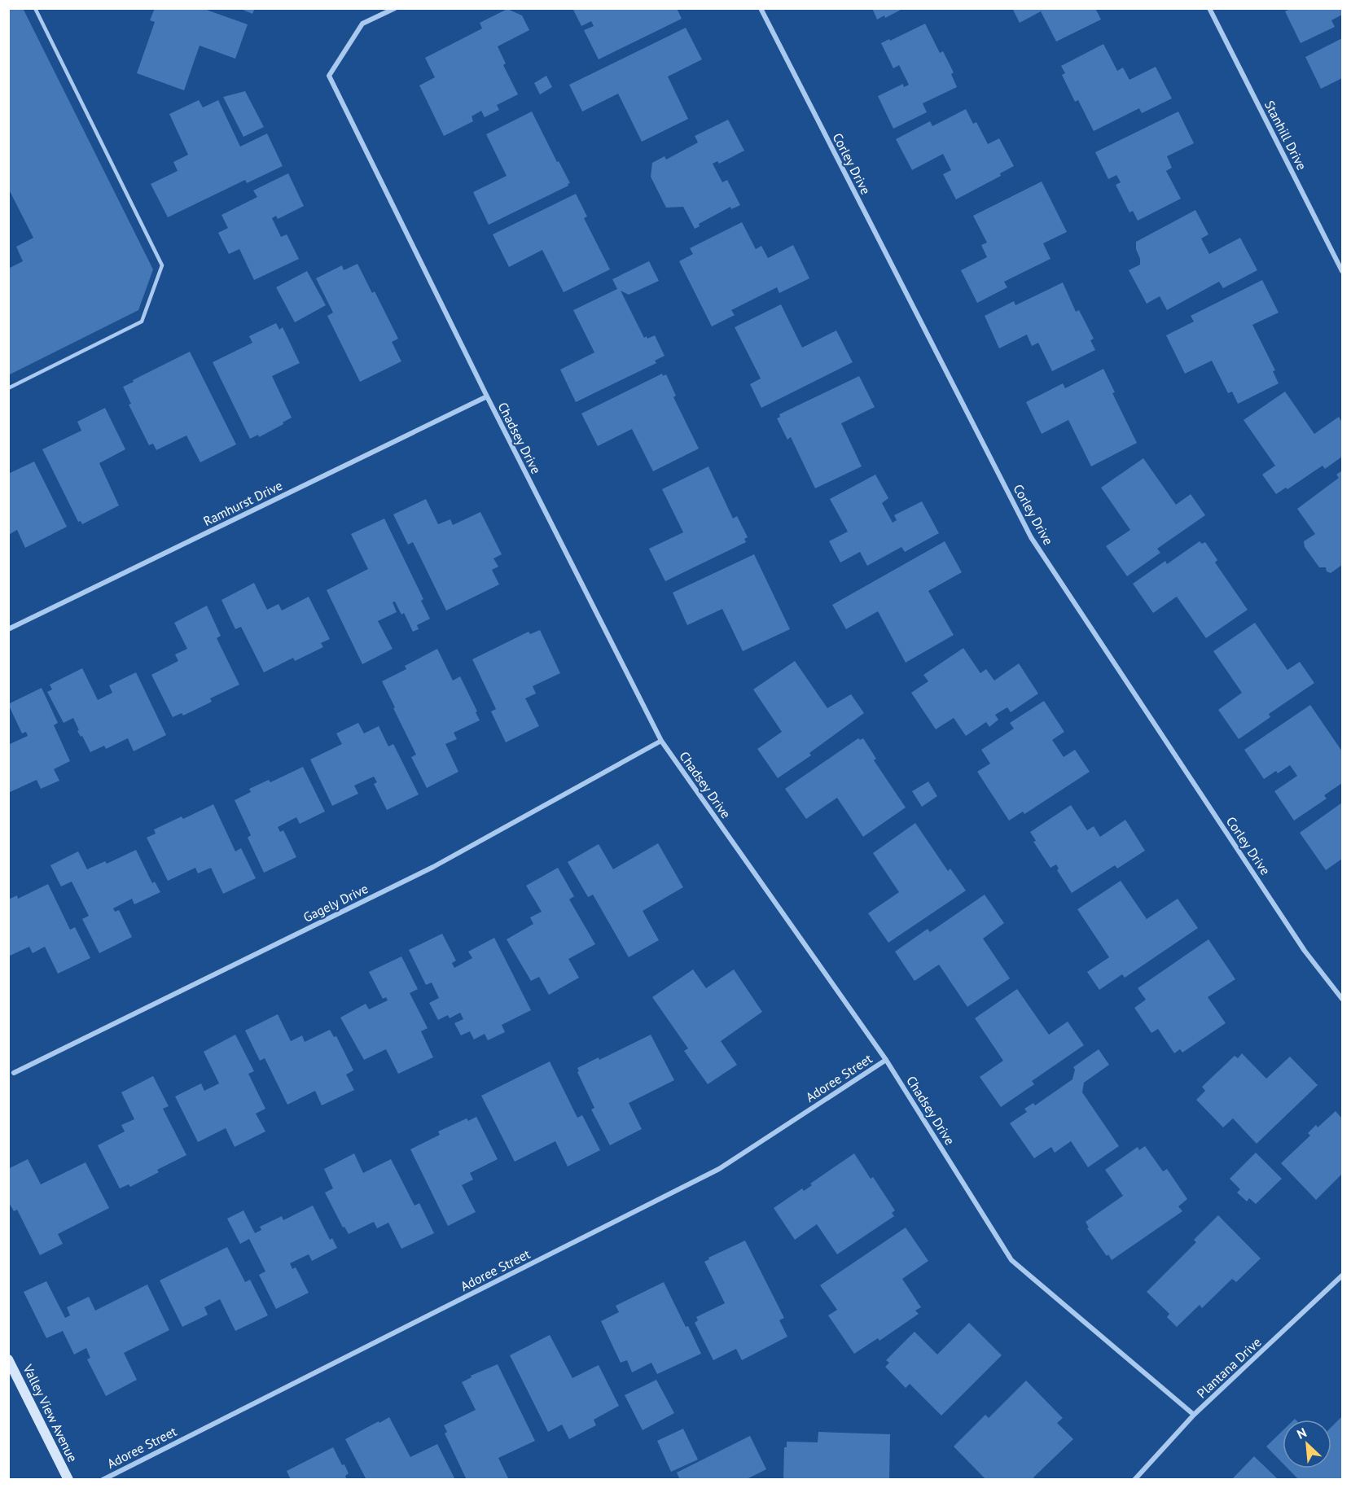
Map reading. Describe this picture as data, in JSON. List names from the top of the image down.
{
  "streets": {
    "main road": ["Valley View Avenue"],
    "street": [
      "Stanhill Drive",
      "Corley Drive",
      "Chadsey Drive",
      "Ramhurst Drive",
      "Gagely Drive",
      "Adoree Street",
      "Plantana Drive"
    ]
  },
  "crossings": [
    ["Chadsey Drive", "Ramhurst Drive"],
    ["Chadsey Drive", "Gagely Drive"],
    ["Chadsey Drive", "Adoree Street"],
    ["Chadsey Drive", "Plantana Drive"]
  ],
  "north": "top left"
}
